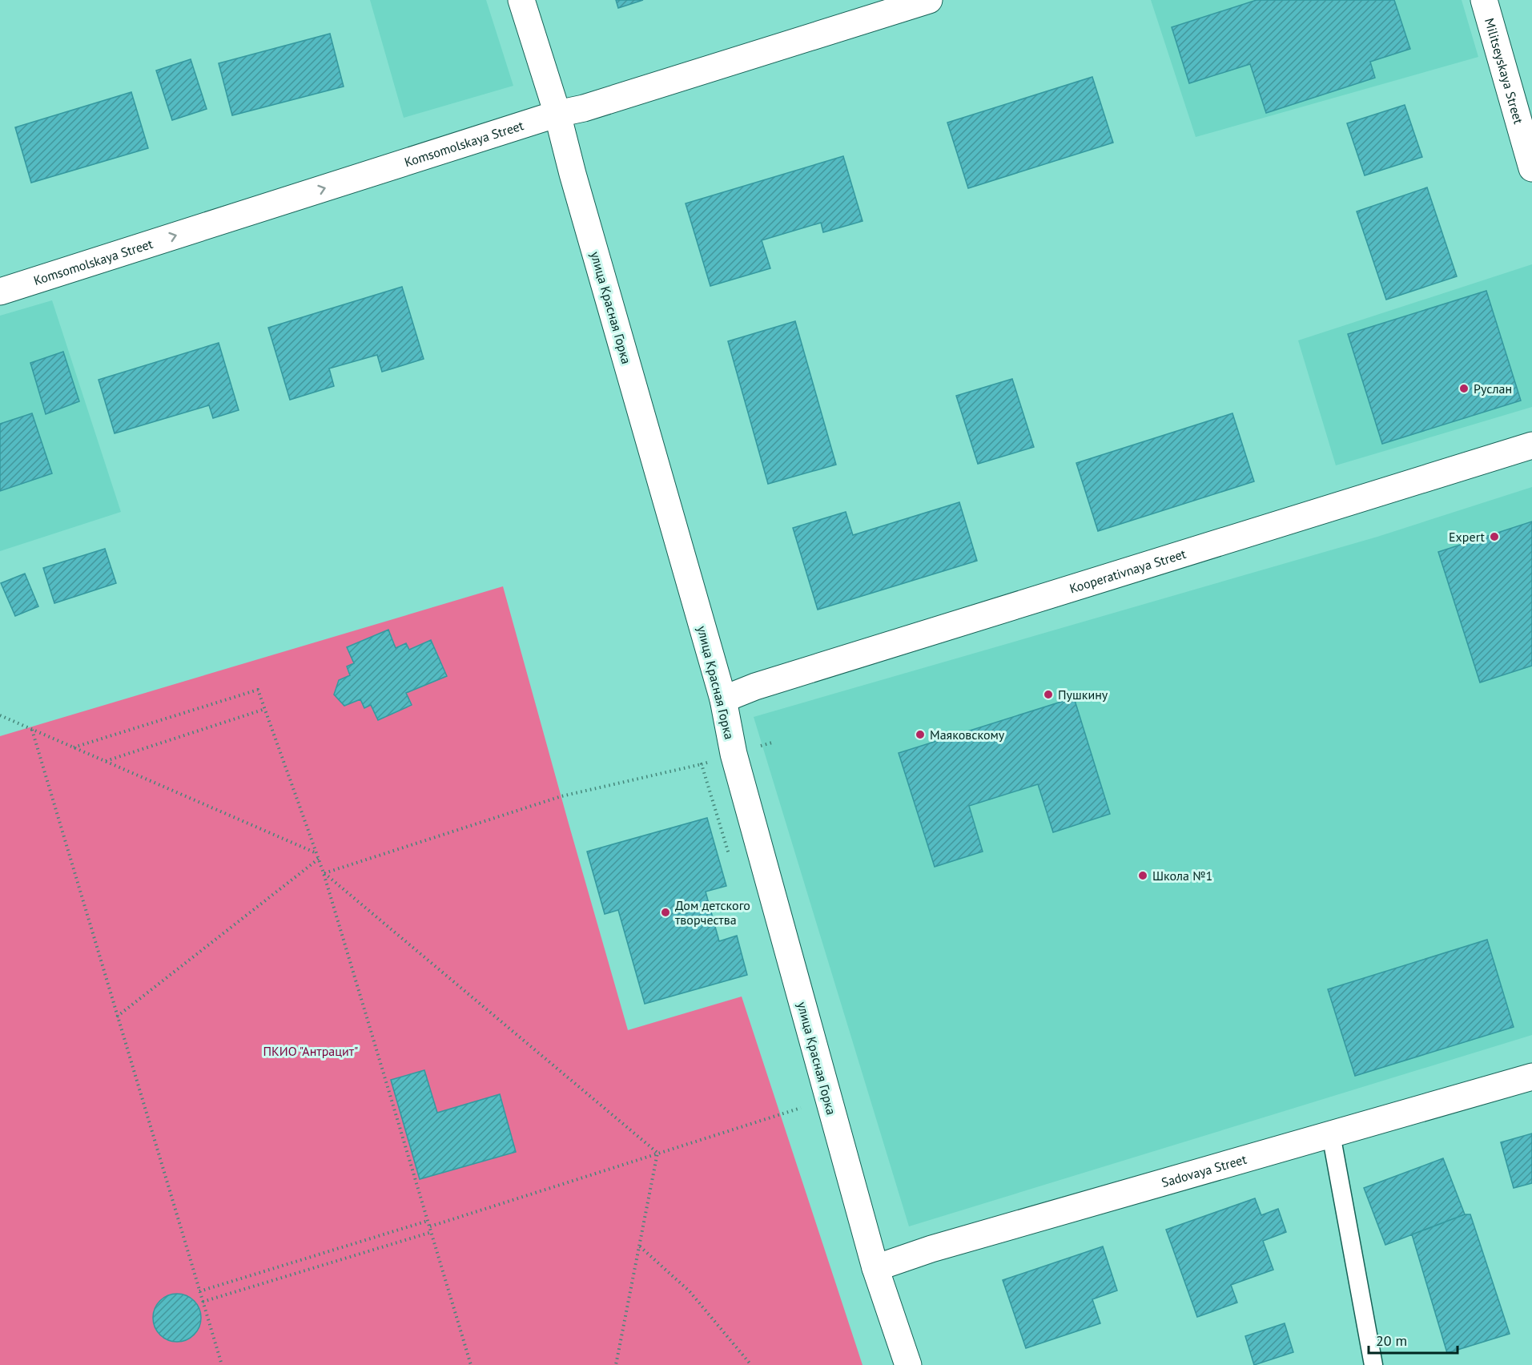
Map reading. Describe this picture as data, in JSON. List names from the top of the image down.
{
  "streets": {
    "street": [
      "Militseyskaya Street",
      "Komsomolskaya Street",
      "улица Красная Горка",
      "Kooperativnaya Street",
      "Sadovaya Street"
    ]
  },
  "crossings": [
    ["Komsomolskaya Street", "улица Красная Горка"],
    ["улица Красная Горка", "Kooperativnaya Street"],
    ["улица Красная Горка", "Sadovaya Street"]
  ],
  "one_way": ["Komsomolskaya Street"],
  "parks": ["ПКИО \"Антрацит\""],
  "places": [
    "Руслан",
    "Expert",
    "Пушкину",
    "Маяковскому",
    "Школа №1",
    "Дом детского творчества"
  ],
  "scale_bar": "20 m"
}
